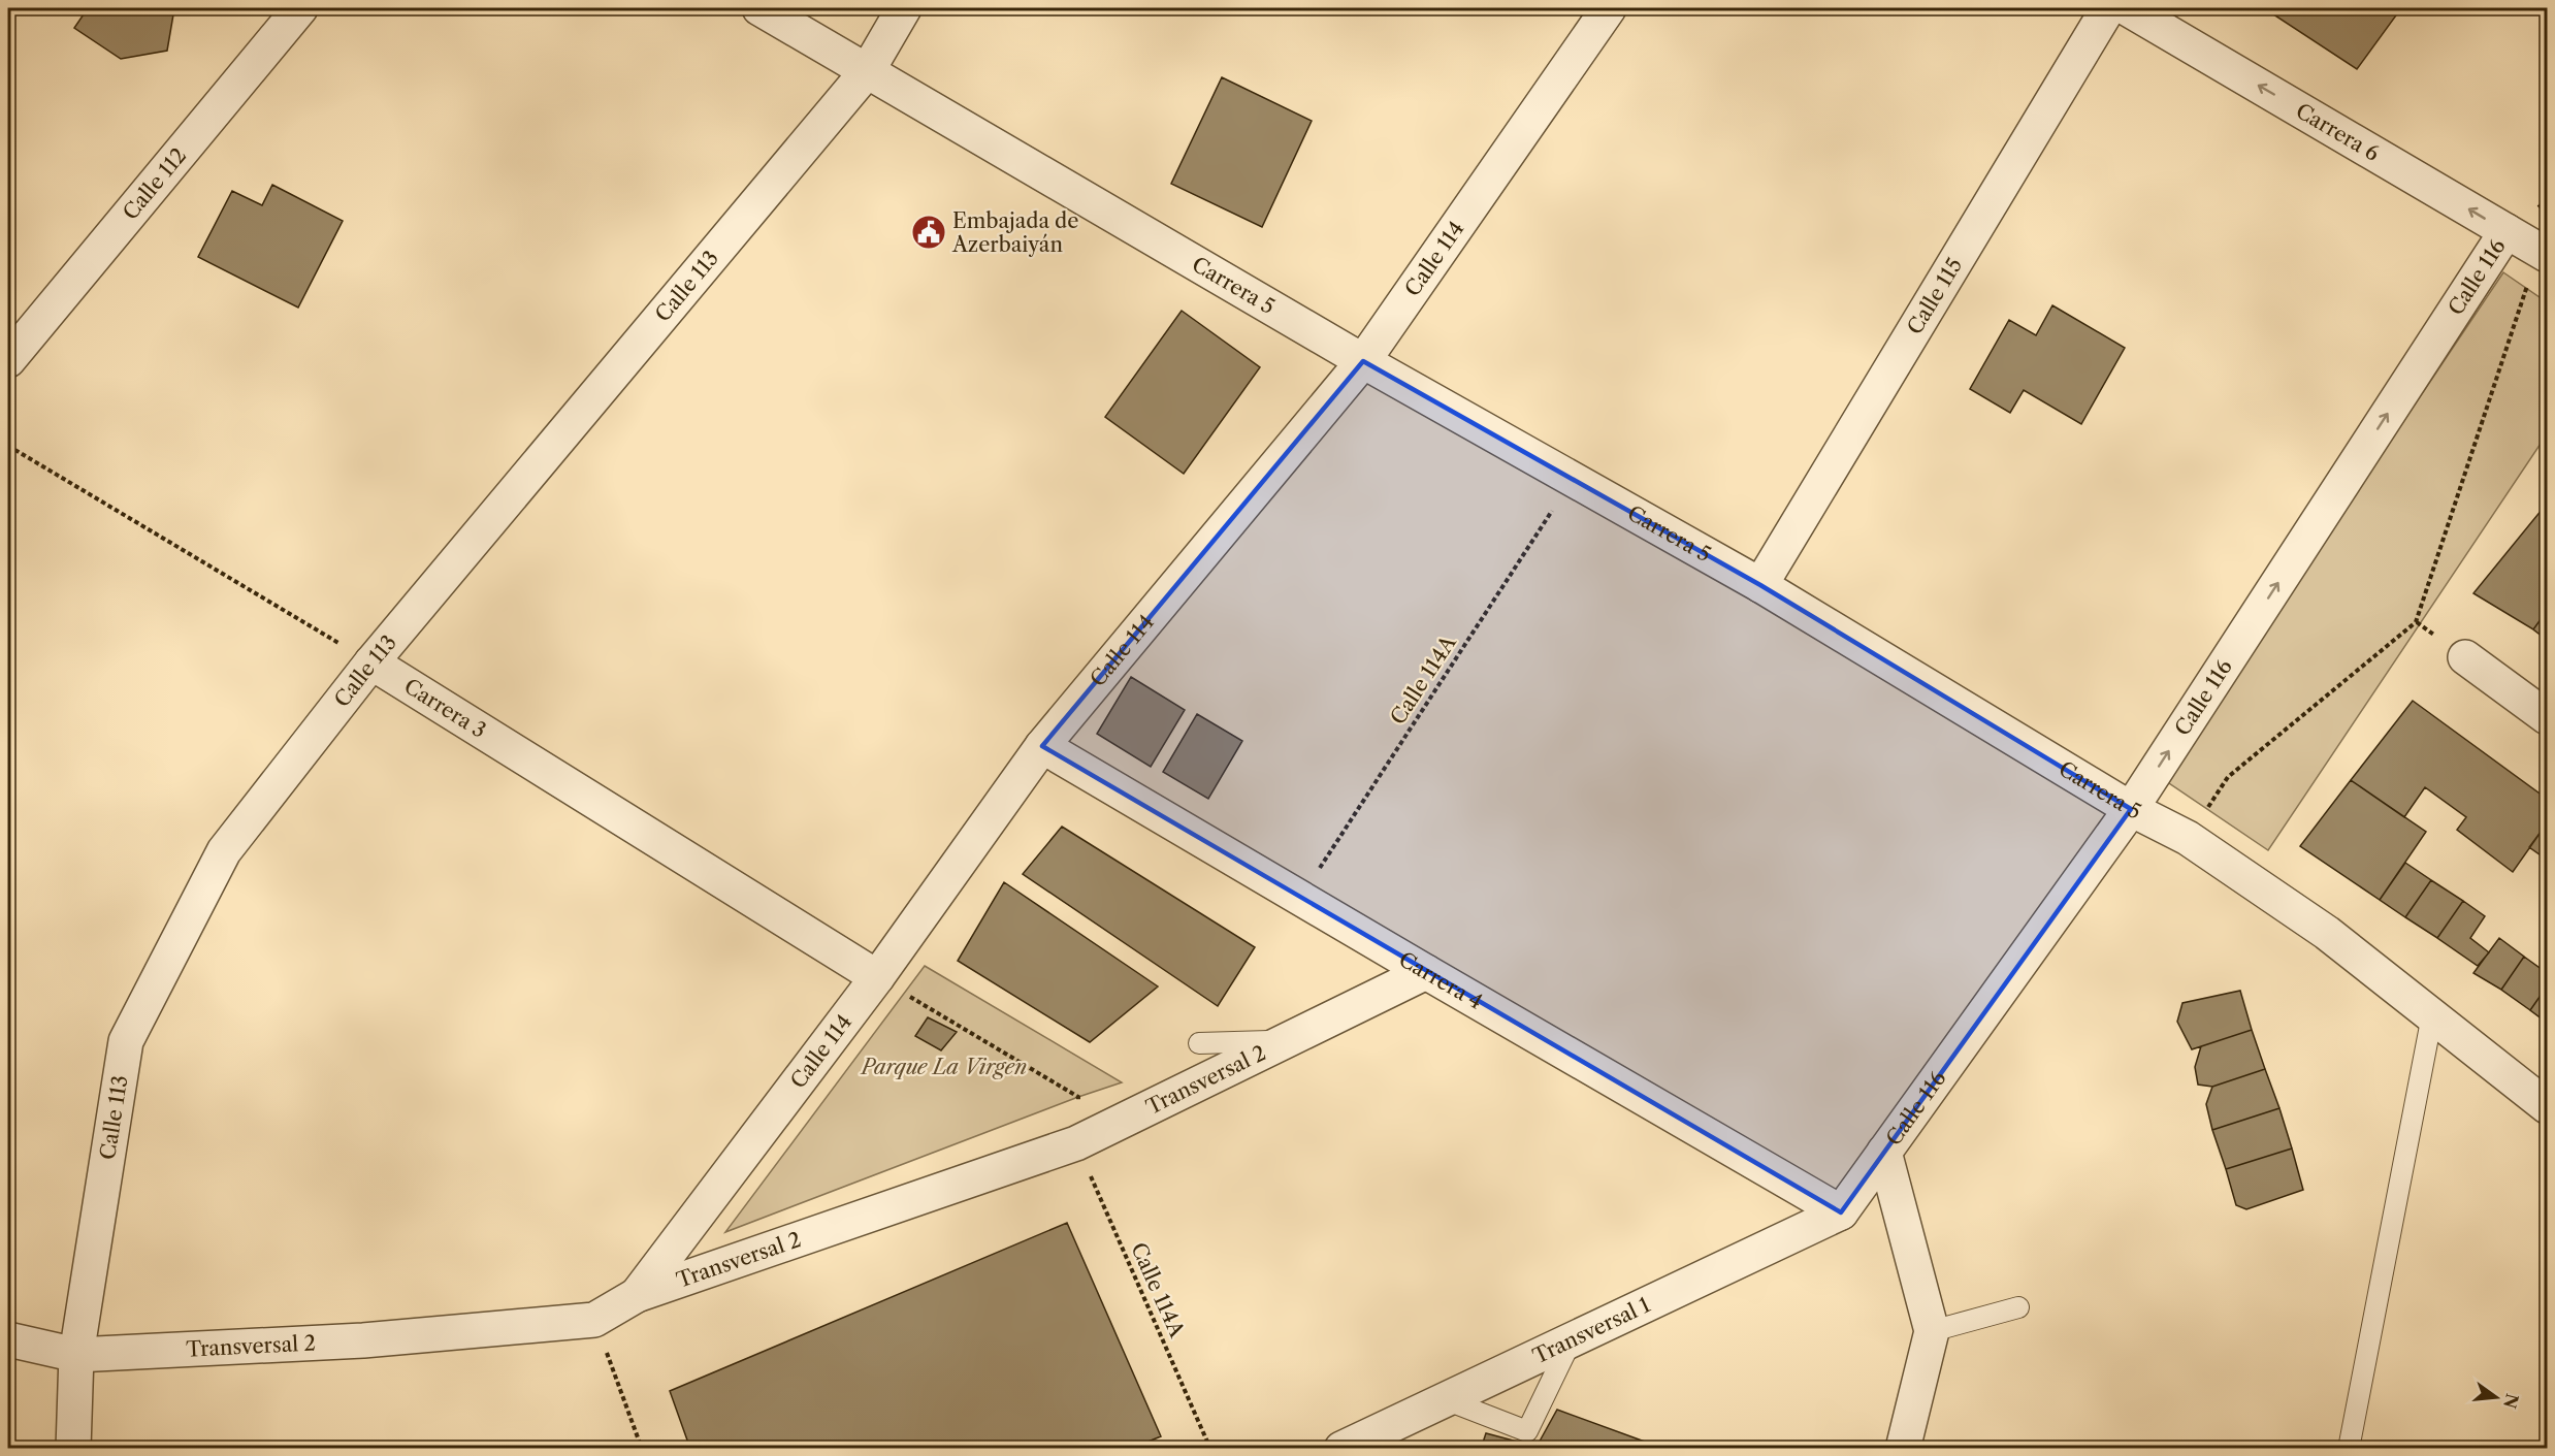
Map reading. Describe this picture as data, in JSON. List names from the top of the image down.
{
  "streets": {
    "street": [
      "Carrera 6",
      "Calle 112",
      "Calle 114",
      "Calle 116",
      "Carrera 5",
      "Calle 113",
      "Calle 115",
      "Carrera 3",
      "Carrera 4",
      "Transversal 2",
      "Transversal 1"
    ],
    "path": ["Calle 114A"]
  },
  "crossings": [
    ["Carrera 6", "Calle 116"],
    ["Calle 114", "Carrera 5"],
    ["Calle 114", "Carrera 3"],
    ["Calle 114", "Carrera 4"],
    ["Calle 114", "Transversal 2"],
    ["Calle 116", "Carrera 5"],
    ["Calle 116", "Carrera 4"],
    ["Calle 116", "Transversal 1"],
    ["Carrera 5", "Calle 113"],
    ["Carrera 5", "Calle 115"],
    ["Carrera 5", "Calle 114A"],
    ["Calle 113", "Carrera 3"],
    ["Calle 113", "Transversal 2"],
    ["Calle 114A", "Carrera 4"],
    ["Calle 114A", "Transversal 2"],
    ["Carrera 4", "Transversal 2"],
    ["Carrera 4", "Transversal 1"]
  ],
  "one_way": ["Carrera 6", "Calle 116"],
  "parks": ["Parque La Virgen"],
  "places": {
    "public building": ["Embajada de Azerbaiyán"]
  },
  "north": "right"
}
